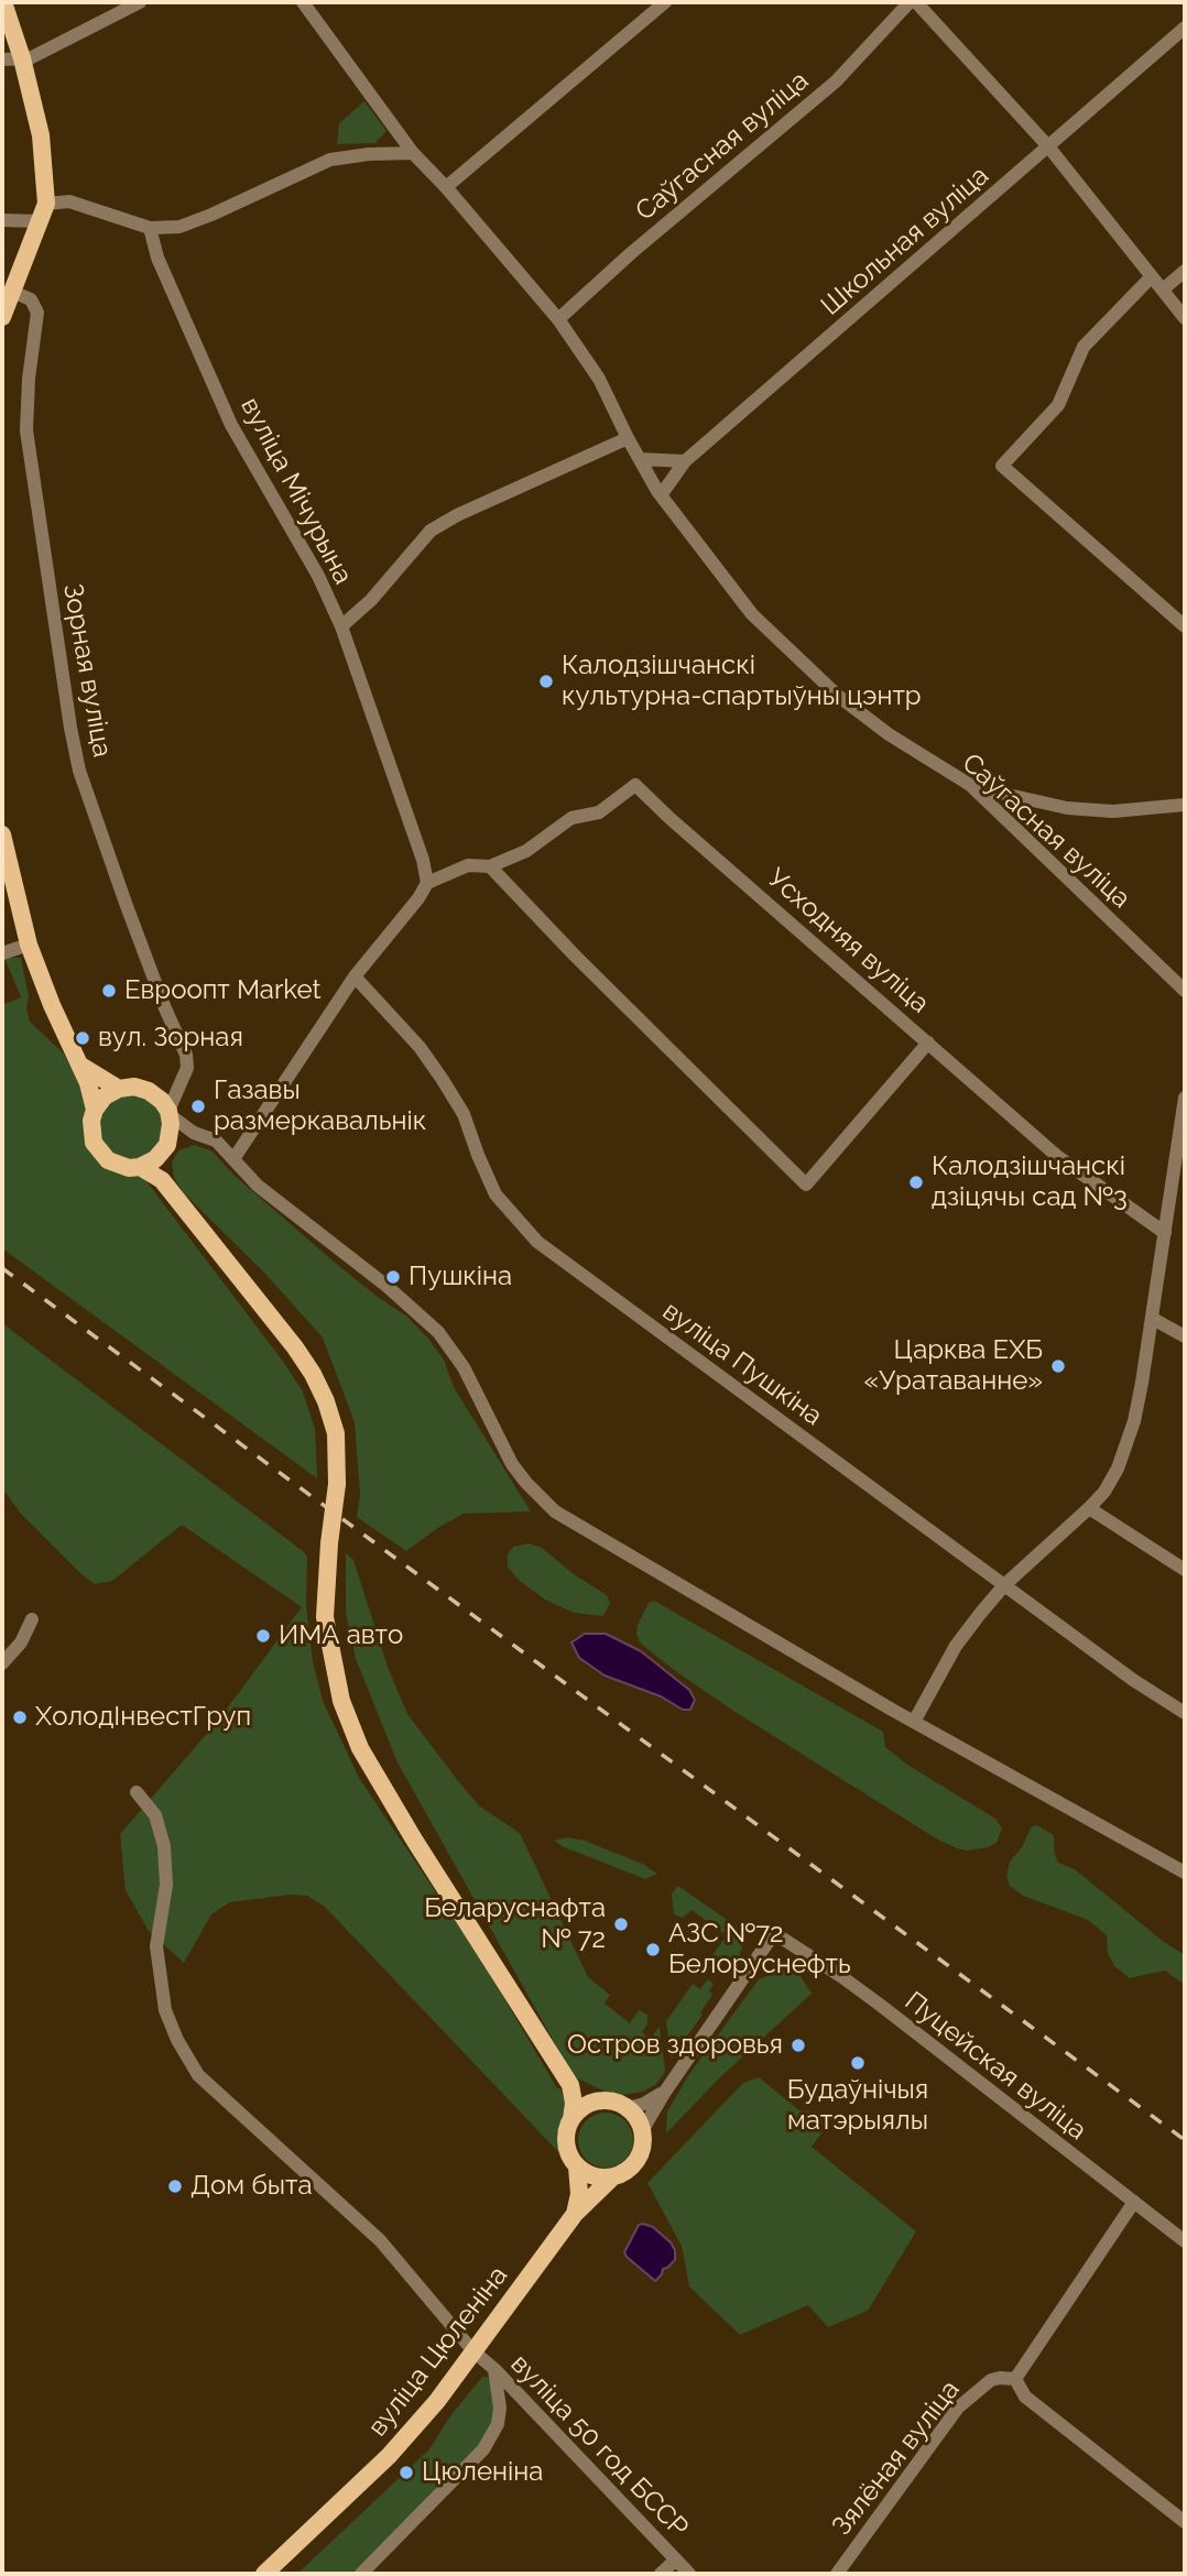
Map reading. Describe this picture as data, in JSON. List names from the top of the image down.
{
  "streets": {
    "main road": ["вуліца Цюленіна"],
    "street": [
      "Саўгасная вуліца",
      "Школьная вуліца",
      "вуліца Мічурына",
      "Зорная вуліца",
      "Усходняя вуліца",
      "вуліца Пушкіна",
      "Пуцейская вуліца",
      "вуліца 50 год БССР",
      "Зялёная вуліца"
    ]
  },
  "crossings": [
    ["Саўгасная вуліца", "Школьная вуліца"],
    ["Пуцейская вуліца", "вуліца Цюленіна"],
    ["вуліца Цюленіна", "вуліца 50 год БССР"]
  ],
  "places": [
    "Калодзішчанскі культурна-спартыўны цэнтр",
    "Евроопт Market",
    "вул. Зорная",
    "Газавы размеркавальнік",
    "Калодзішчанскі дзіцячы сад №3",
    "Пушкіна",
    "Царква ЕХБ «Уратаванне»",
    "ИМА авто",
    "ХолодІнвестГруп",
    "Беларуснафта № 72",
    "АЗС №72 Белоруснефть",
    "Остров здоровья",
    "Будаўнічыя матэрыялы",
    "Дом быта",
    "Цюленіна"
  ]
}
